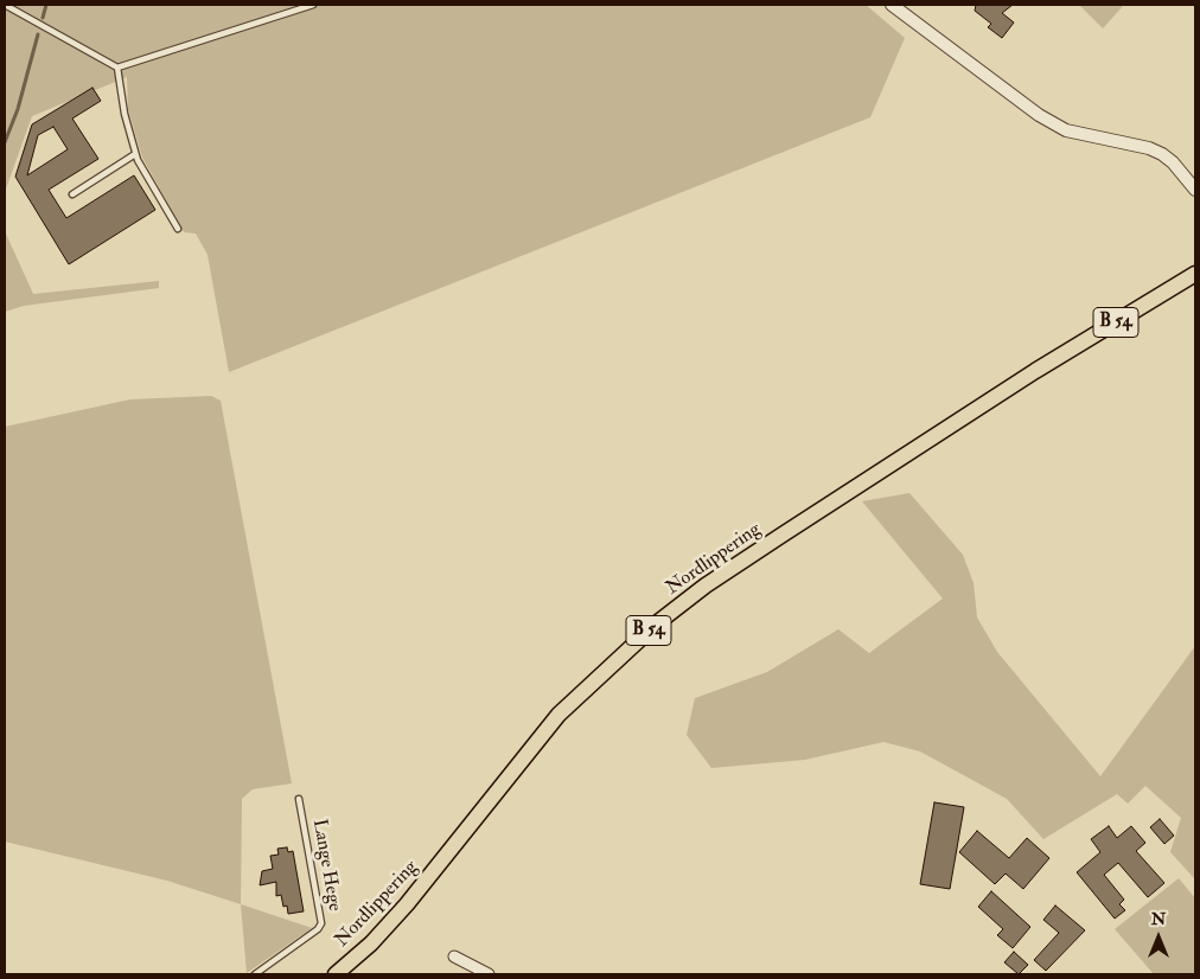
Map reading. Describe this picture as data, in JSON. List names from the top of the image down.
{
  "streets": {
    "main road": ["B 54", "Nordlippering"],
    "lane": ["Lange Hege"]
  },
  "north": "top"
}
